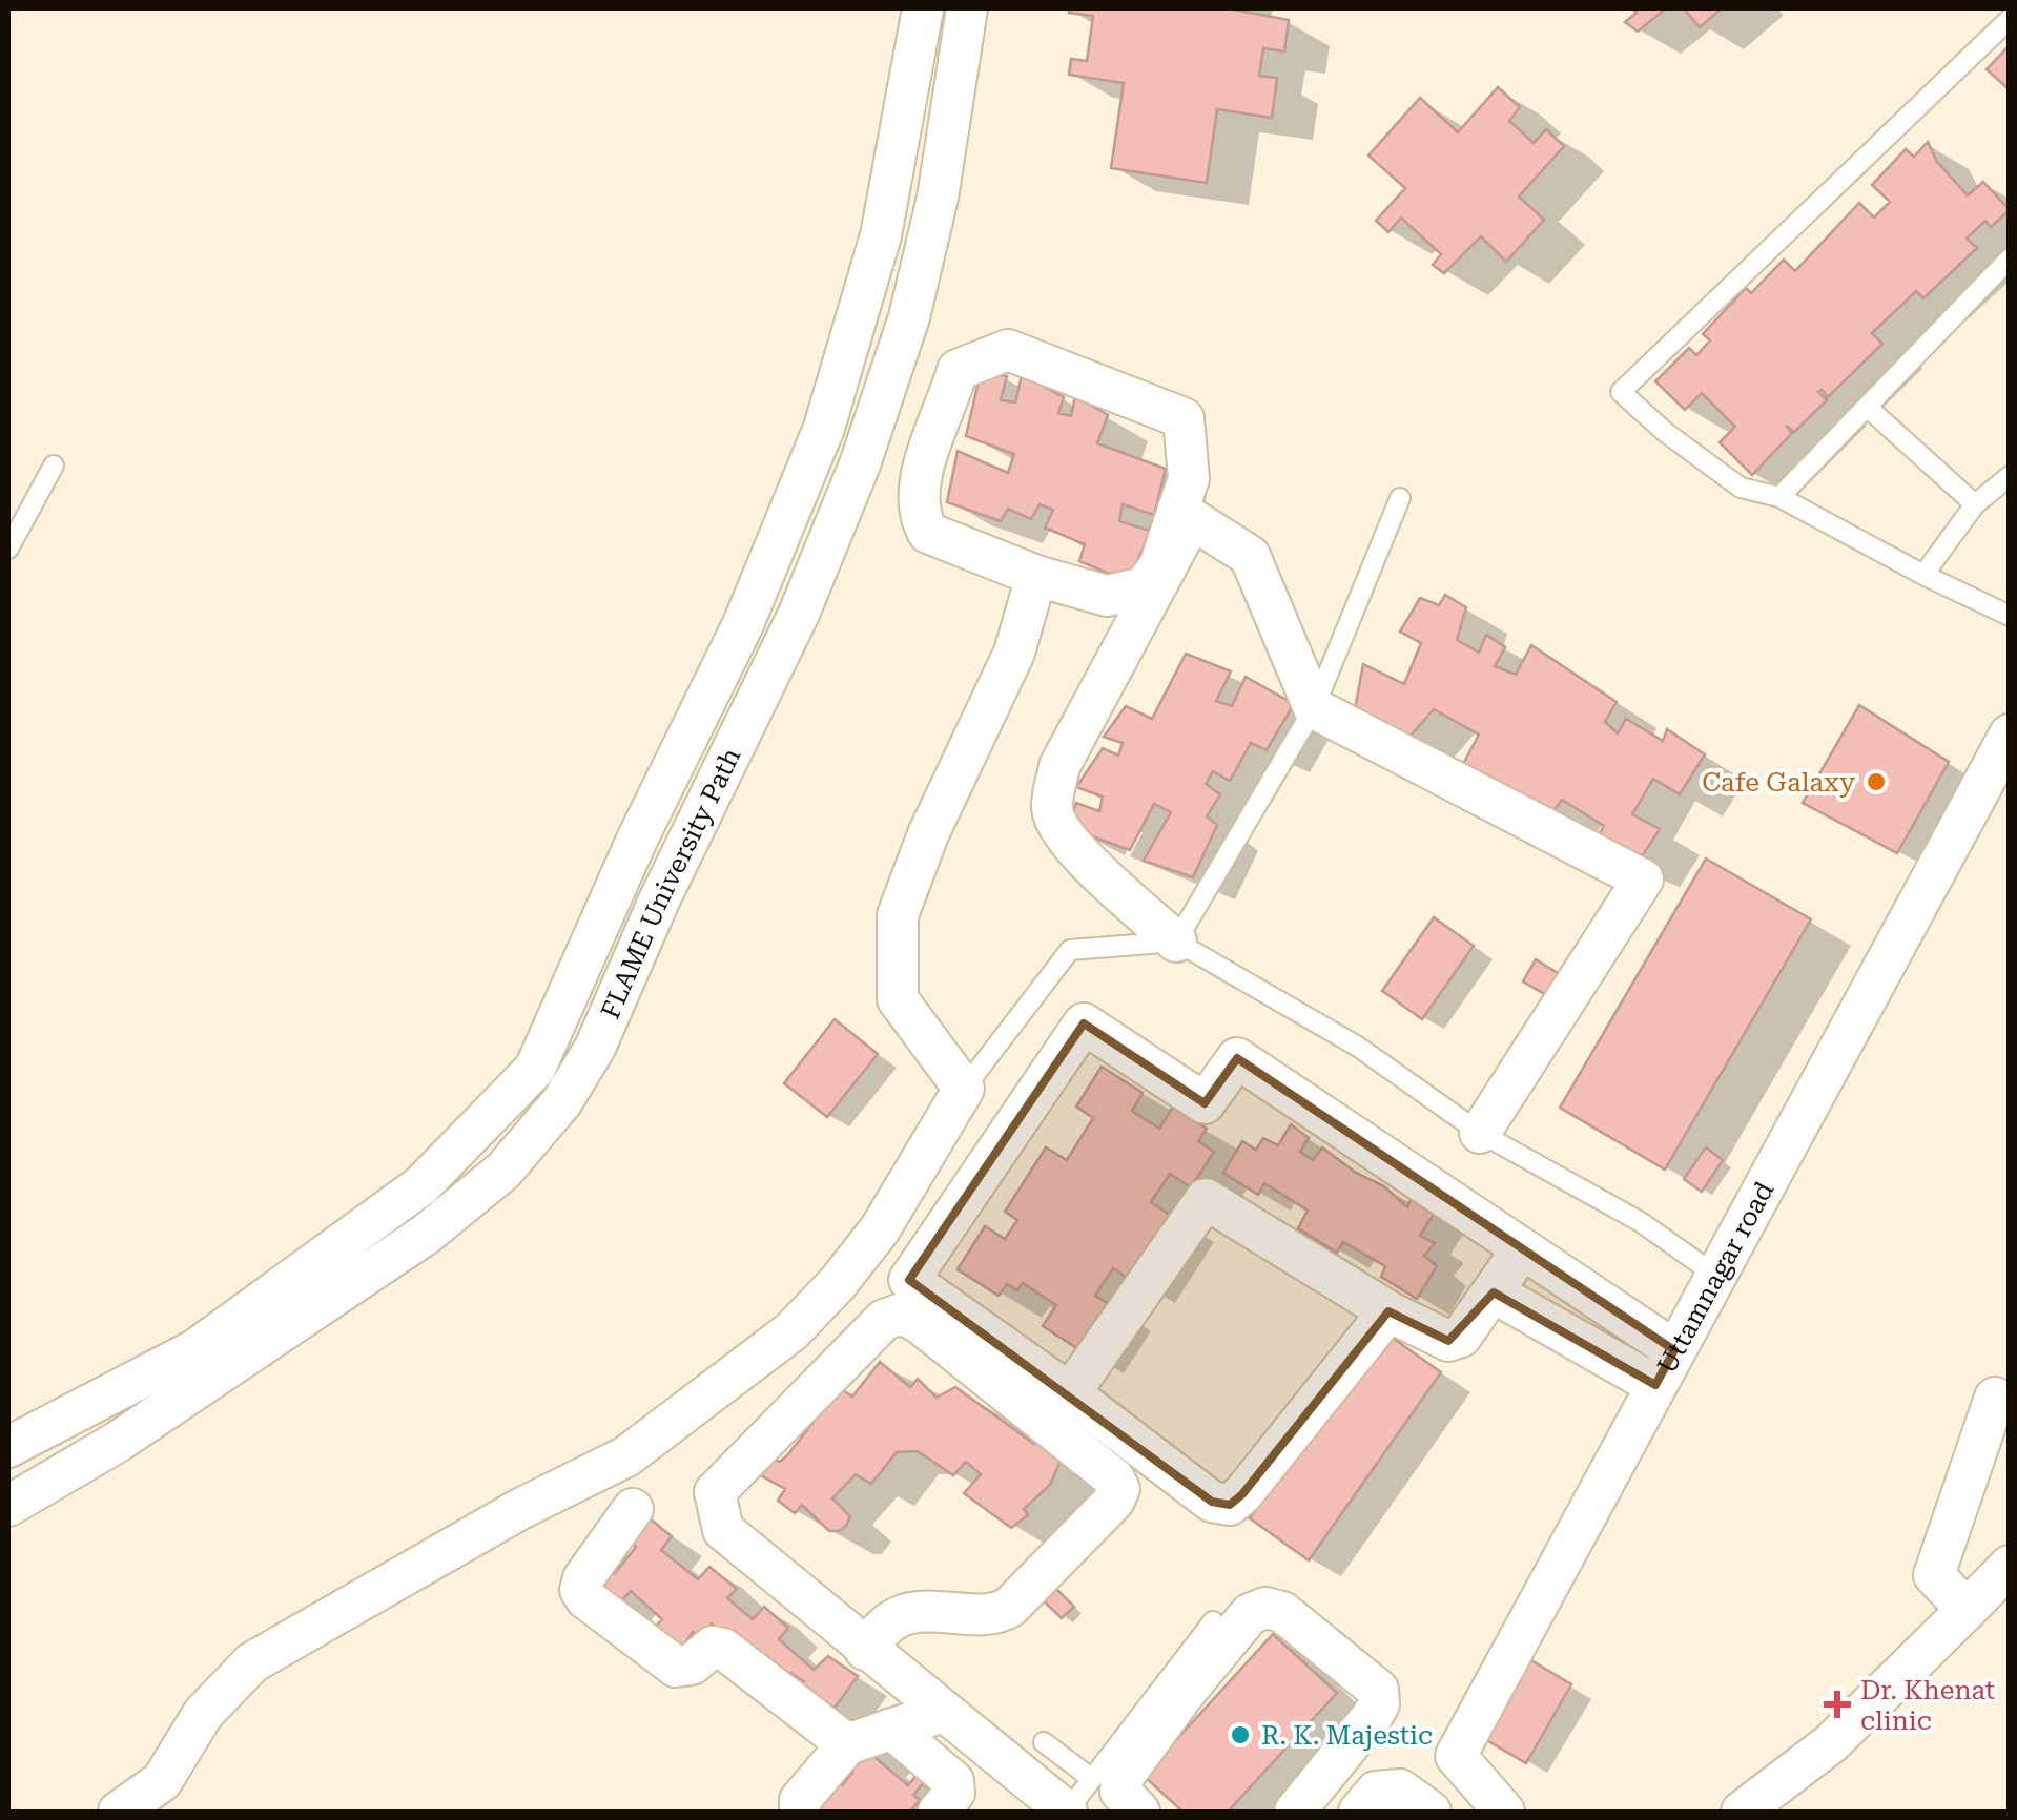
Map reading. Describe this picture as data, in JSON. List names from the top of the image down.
{
  "streets": {
    "street": ["FLAME University Path", "Uttamnagar road"]
  },
  "places": {
    "other": ["Cafe Galaxy", "R. K. Majestic"],
    "health": ["Dr. Khenat clinic"]
  }
}
